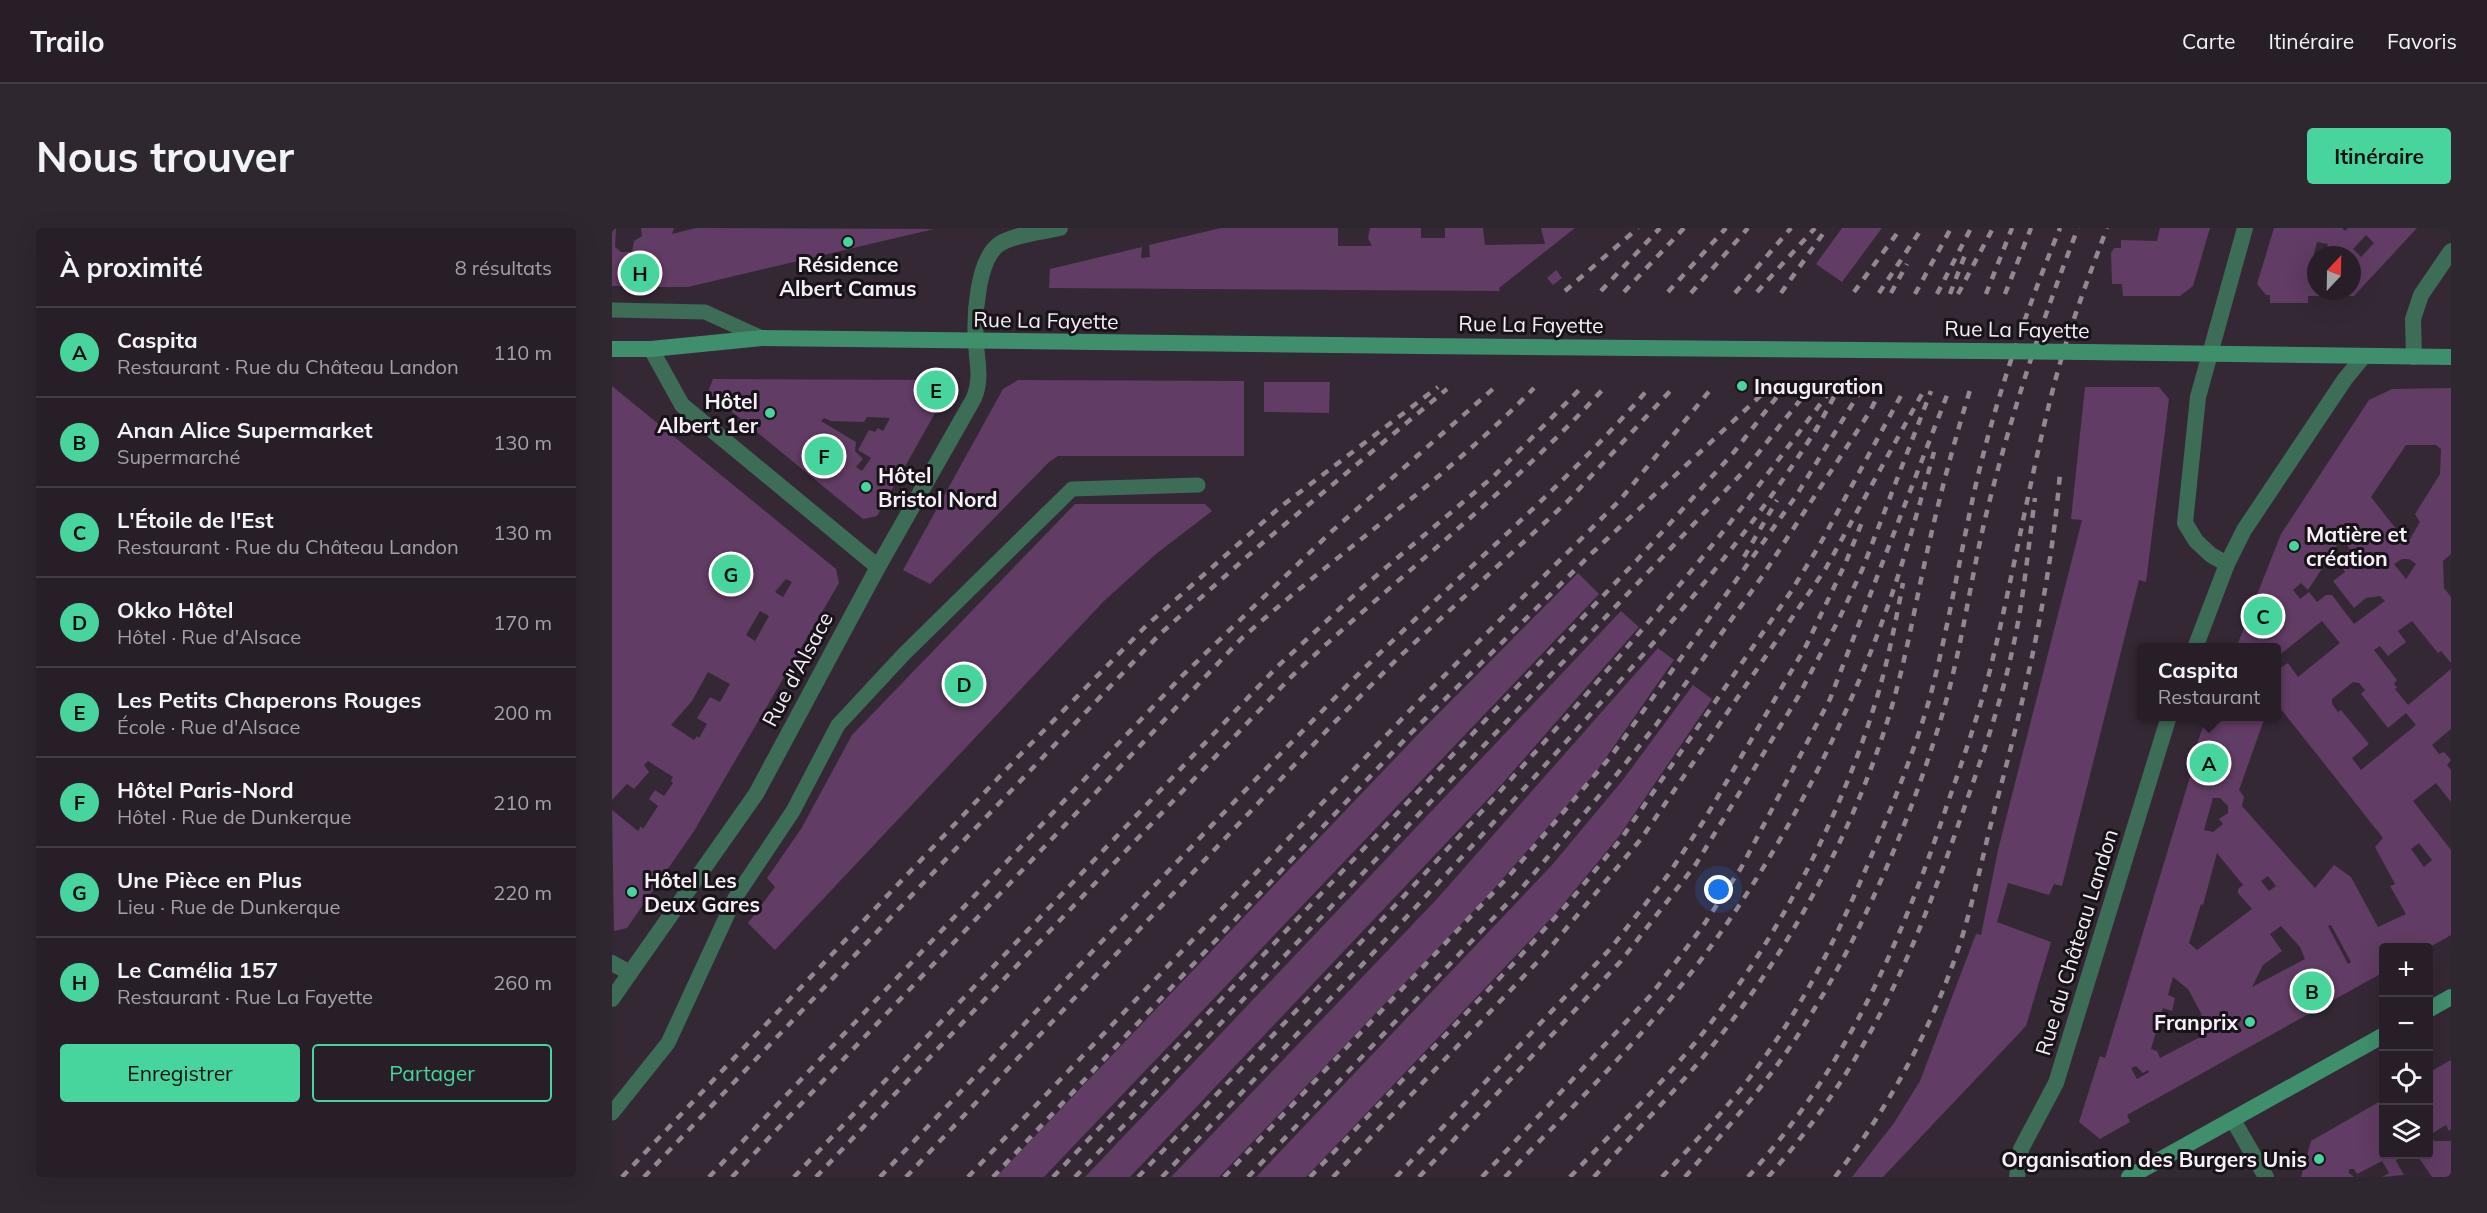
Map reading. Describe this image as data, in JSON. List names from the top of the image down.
{
  "streets": {
    "main road": ["Rue La Fayette"],
    "street": ["Rue d'Alsace", "Rue du Château Landon"]
  },
  "crossings": [
    ["Rue La Fayette", "Rue d'Alsace"]
  ],
  "places": [
    "Résidence Albert Camus",
    "Inauguration",
    "Hôtel Albert 1er",
    "Hôtel Bristol Nord",
    "Matière et création",
    "Hôtel Les Deux Gares",
    "Franprix",
    "Organisation des Burgers Unis"
  ],
  "north": "top",
  "page": {
    "header": "Trailo",
    "nav": ["Carte", "Itinéraire", "Favoris"],
    "buttons": [
      "Itinéraire",
      ["Enregistrer", "Partager"]
    ],
    "title": "Nous trouver",
    "heading": ["À proximité", "8 résultats"],
    "pins": [
      "H",
      "E",
      "F",
      "G",
      "C",
      "D",
      "A",
      "B"
    ],
    "list": [
      {
        "mark": "A",
        "name": "Caspita",
        "note": "Restaurant · Rue du Château Landon",
        "value": "110 m"
      },
      {
        "mark": "B",
        "name": "Anan Alice Supermarket",
        "note": "Supermarché",
        "value": "130 m"
      },
      {
        "mark": "C",
        "name": "L'Étoile de l'Est",
        "note": "Restaurant · Rue du Château Landon",
        "value": "130 m"
      },
      {
        "mark": "D",
        "name": "Okko Hôtel",
        "note": "Hôtel · Rue d'Alsace",
        "value": "170 m"
      },
      {
        "mark": "E",
        "name": "Les Petits Chaperons Rouges",
        "note": "École · Rue d'Alsace",
        "value": "200 m"
      },
      {
        "mark": "F",
        "name": "Hôtel Paris-Nord",
        "note": "Hôtel · Rue de Dunkerque",
        "value": "210 m"
      },
      {
        "mark": "G",
        "name": "Une Pièce en Plus",
        "note": "Lieu · Rue de Dunkerque",
        "value": "220 m"
      },
      {
        "mark": "H",
        "name": "Le Camélia 157",
        "note": "Restaurant · Rue La Fayette",
        "value": "260 m"
      }
    ],
    "popup": ["Caspita", "Restaurant"],
    "map_buttons": ["+", "−"]
  }
}
